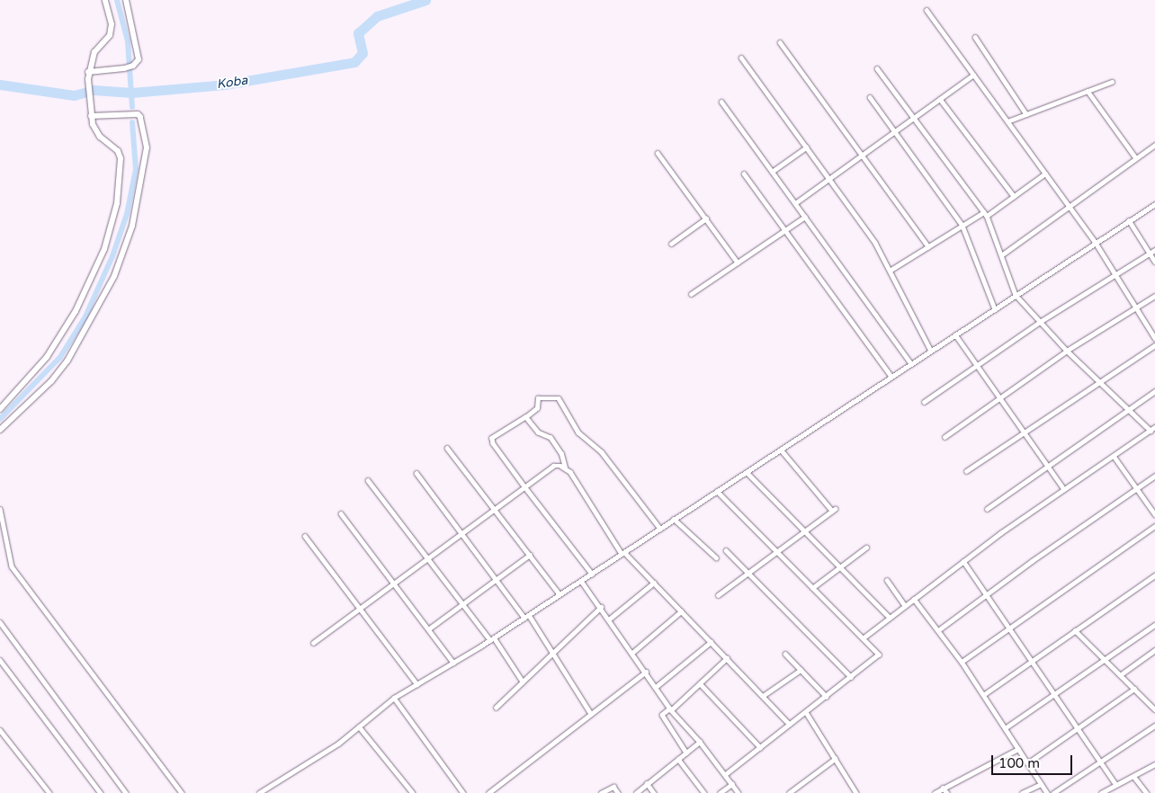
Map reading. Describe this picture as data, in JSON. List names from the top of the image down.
{
  "water": ["Koba"],
  "scale_bar": "100 m"
}
